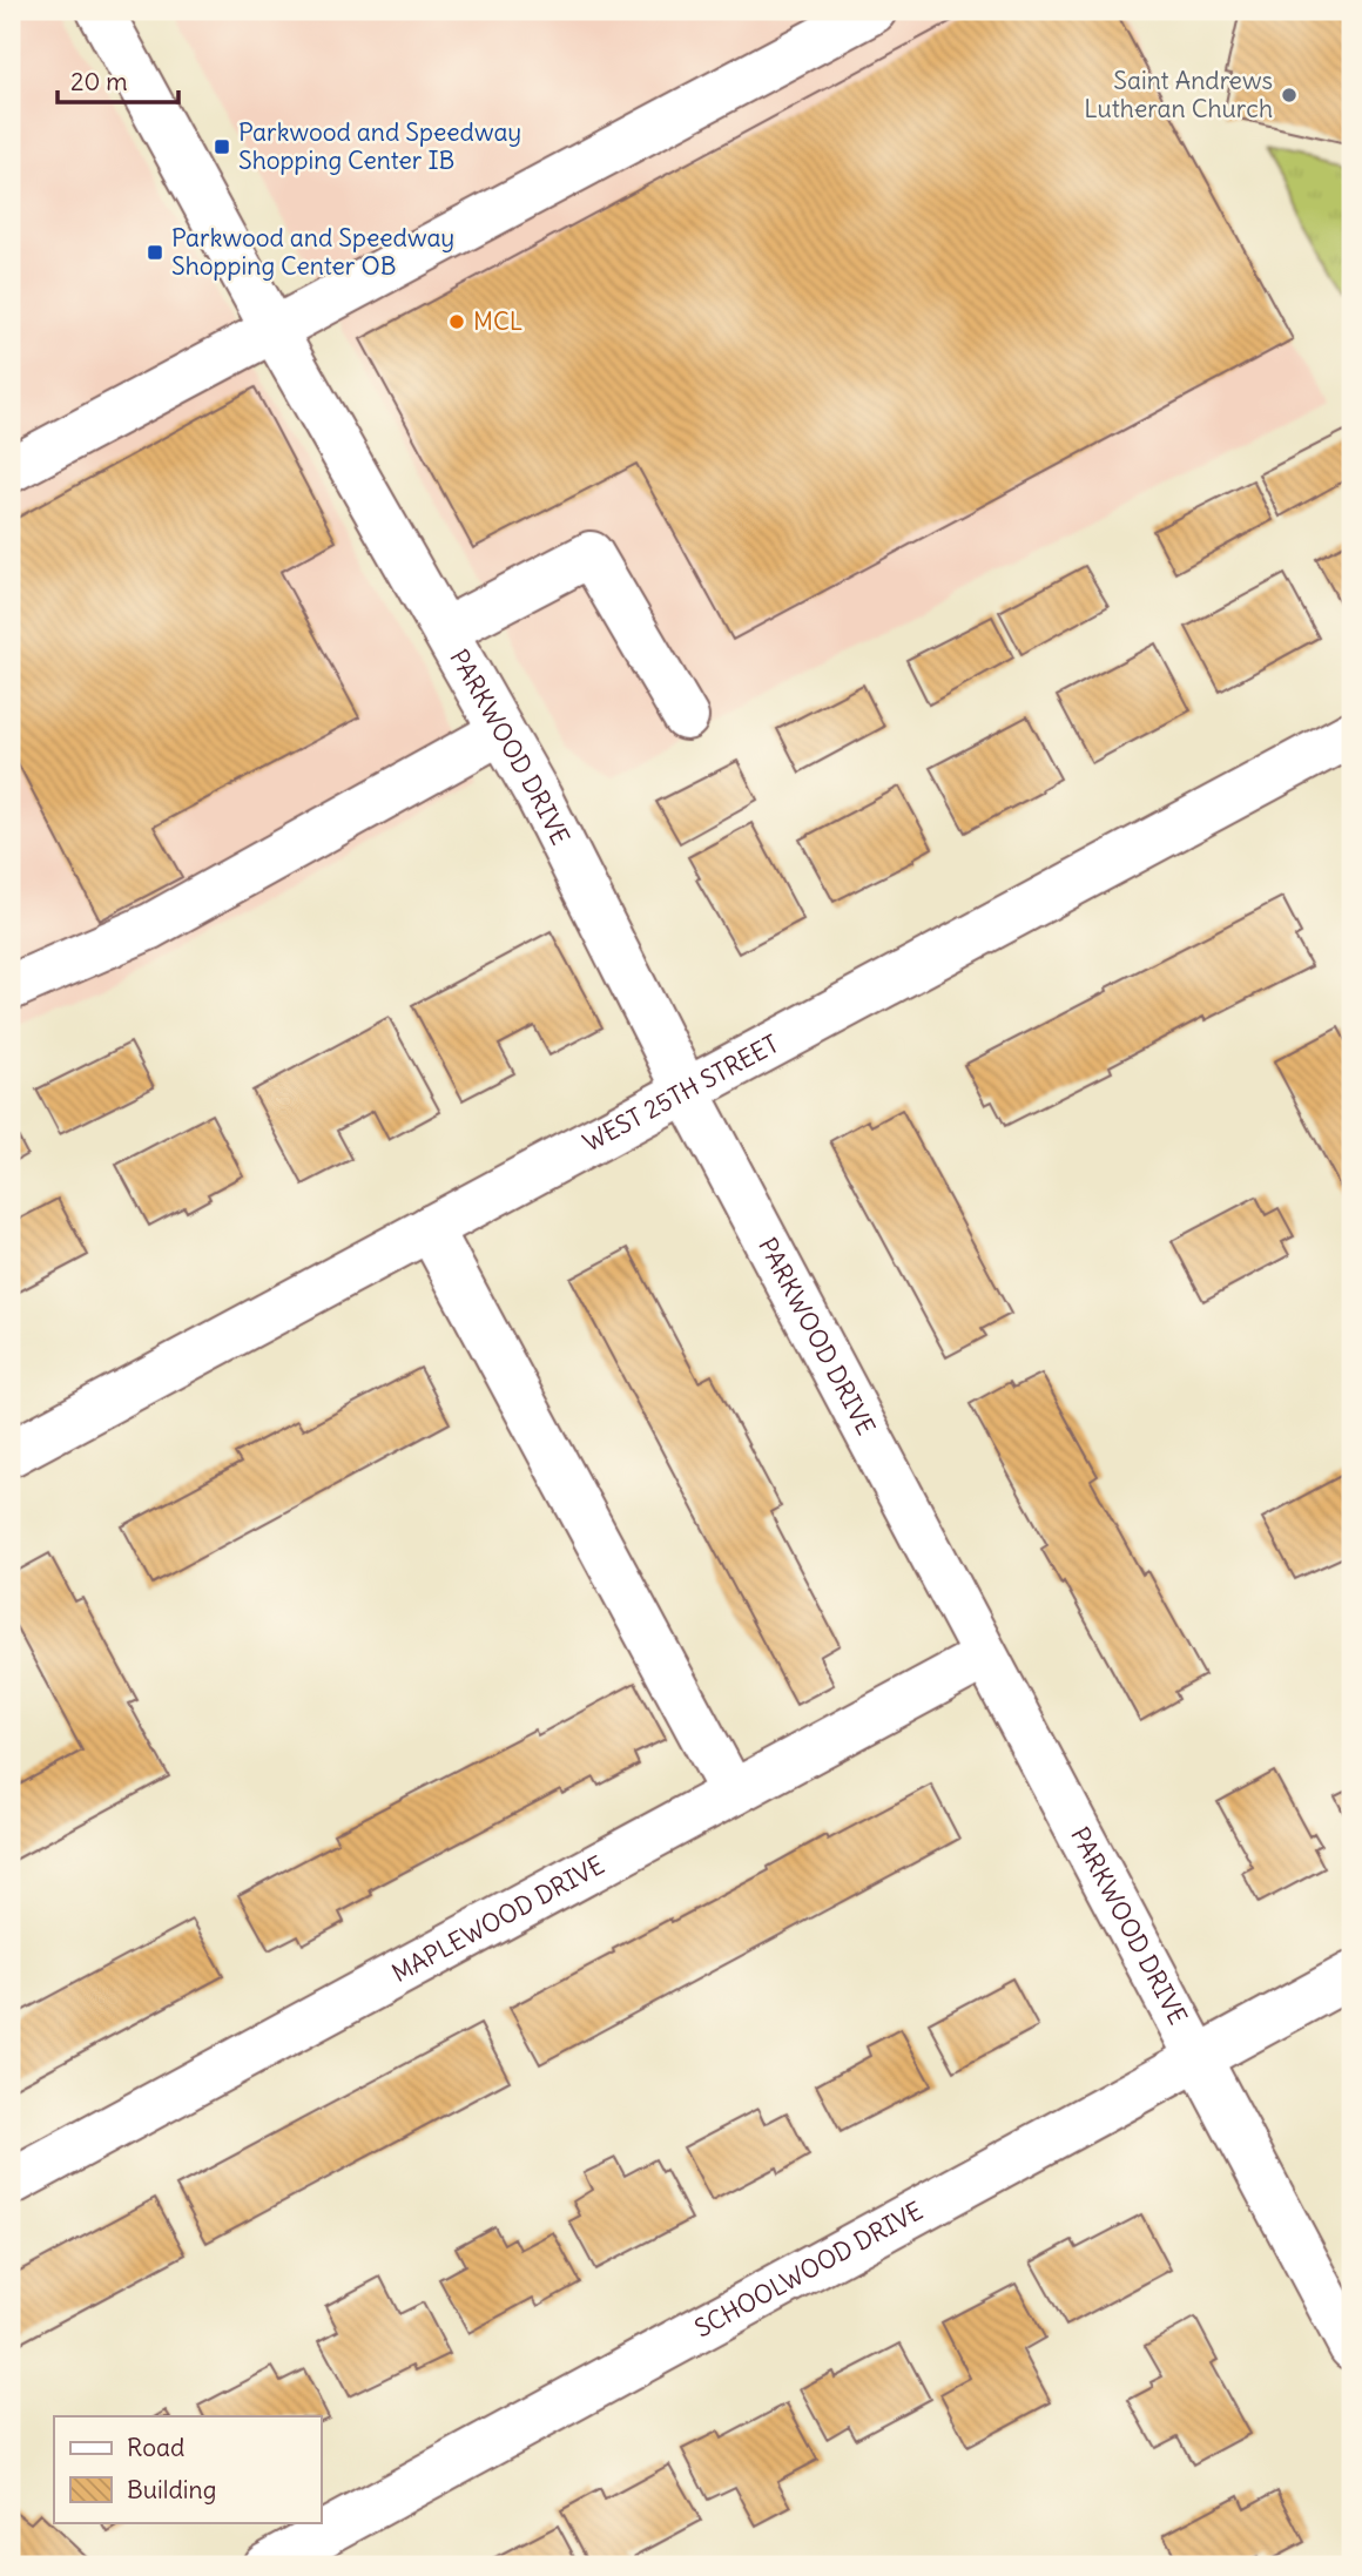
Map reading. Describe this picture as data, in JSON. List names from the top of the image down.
{
  "streets": {
    "street": [
      "PARKWOOD DRIVE",
      "WEST 25TH STREET",
      "MAPLEWOOD DRIVE",
      "SCHOOLWOOD DRIVE"
    ]
  },
  "crossings": [
    ["PARKWOOD DRIVE", "WEST 25TH STREET"],
    ["PARKWOOD DRIVE", "MAPLEWOOD DRIVE"],
    ["PARKWOOD DRIVE", "SCHOOLWOOD DRIVE"]
  ],
  "places": {
    "other": ["Saint Andrews Lutheran Church", "MCL"],
    "transit": ["Parkwood and Speedway Shopping Center IB", "Parkwood and Speedway Shopping Center OB"]
  },
  "legend": ["Road", "Building"],
  "scale_bar": "20 m"
}
